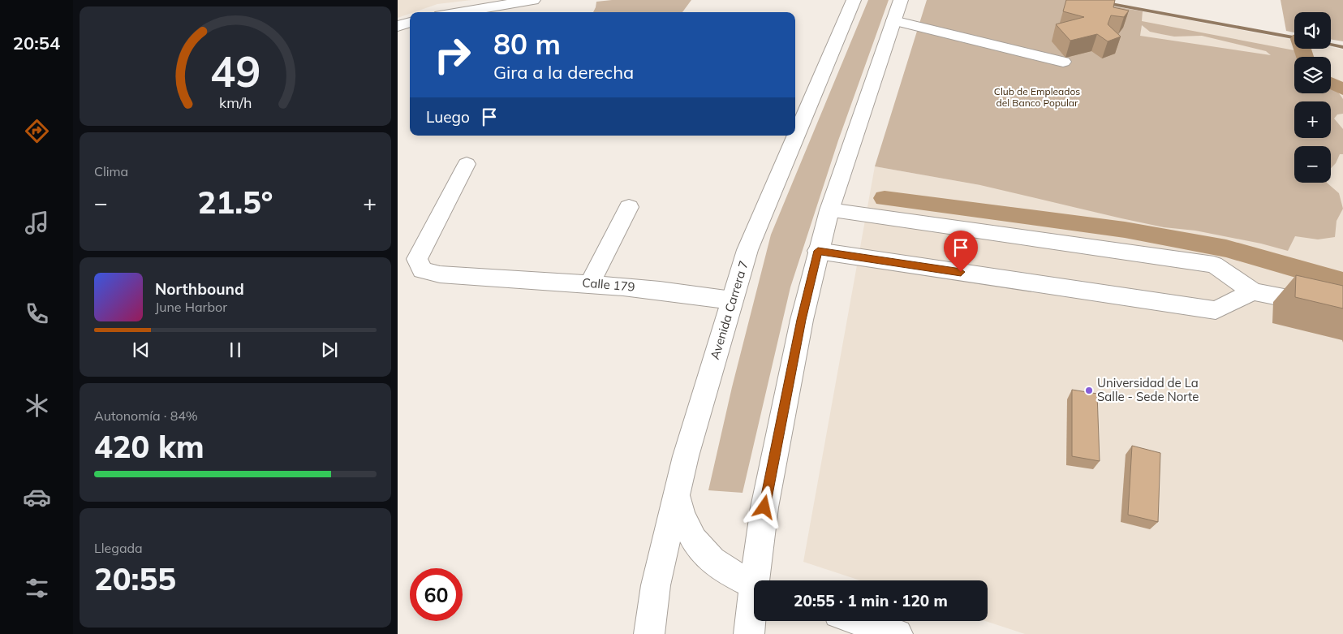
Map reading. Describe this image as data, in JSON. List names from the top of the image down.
{
  "streets": {
    "main road": ["Calle 179", "Avenida Carrera 7"]
  },
  "crossings": [
    ["Calle 179", "Avenida Carrera 7"]
  ],
  "parks": ["Club de Empleados del Banco Popular"],
  "places": ["Universidad de La Salle - Sede Norte"],
  "page": {
    "tabs": "20:54",
    "map_buttons": ["+", "−"],
    "turn": ["80 m", "Gira a la derecha"],
    "then": "Luego",
    "tile": [
      "Clima",
      ["Autonomía · 84%", "420 km"],
      ["Llegada", "20:55"]
    ],
    "heat": ["−", "21.5°", "+"],
    "song": ["Northbound", "June Harbor"],
    "limit": "60",
    "trip": "20:55 · 1 min · 120 m",
    "gauge": ["49", "km/h"]
  }
}
